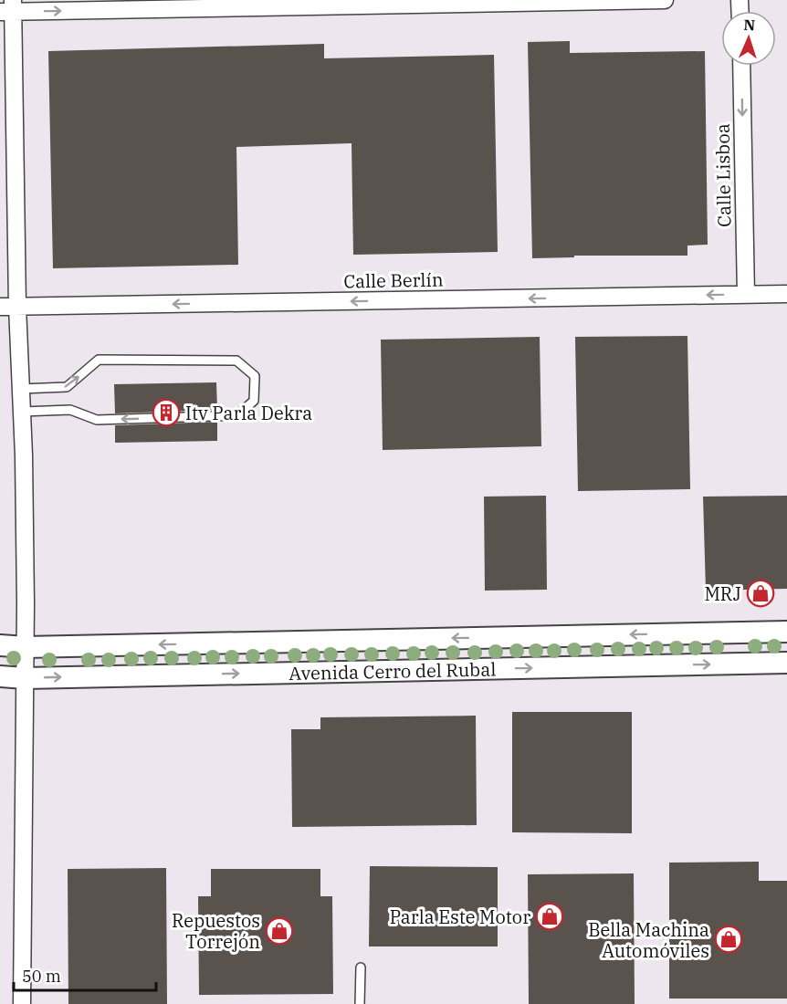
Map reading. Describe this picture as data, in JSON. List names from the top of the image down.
{
  "streets": {
    "street": ["Calle Lisboa", "Calle Berlín", "Avenida Cerro del Rubal"]
  },
  "crossings": [
    ["Calle Lisboa", "Calle Berlín"]
  ],
  "one_way": ["Calle Lisboa", "Calle Berlín"],
  "places": {
    "building": ["Itv Parla Dekra"],
    "shop": [
      "MRJ",
      "Parla Este Motor",
      "Repuestos Torrejón",
      "Bella Machina Automóviles"
    ]
  },
  "scale_bar": "50 m",
  "north": "top"
}
